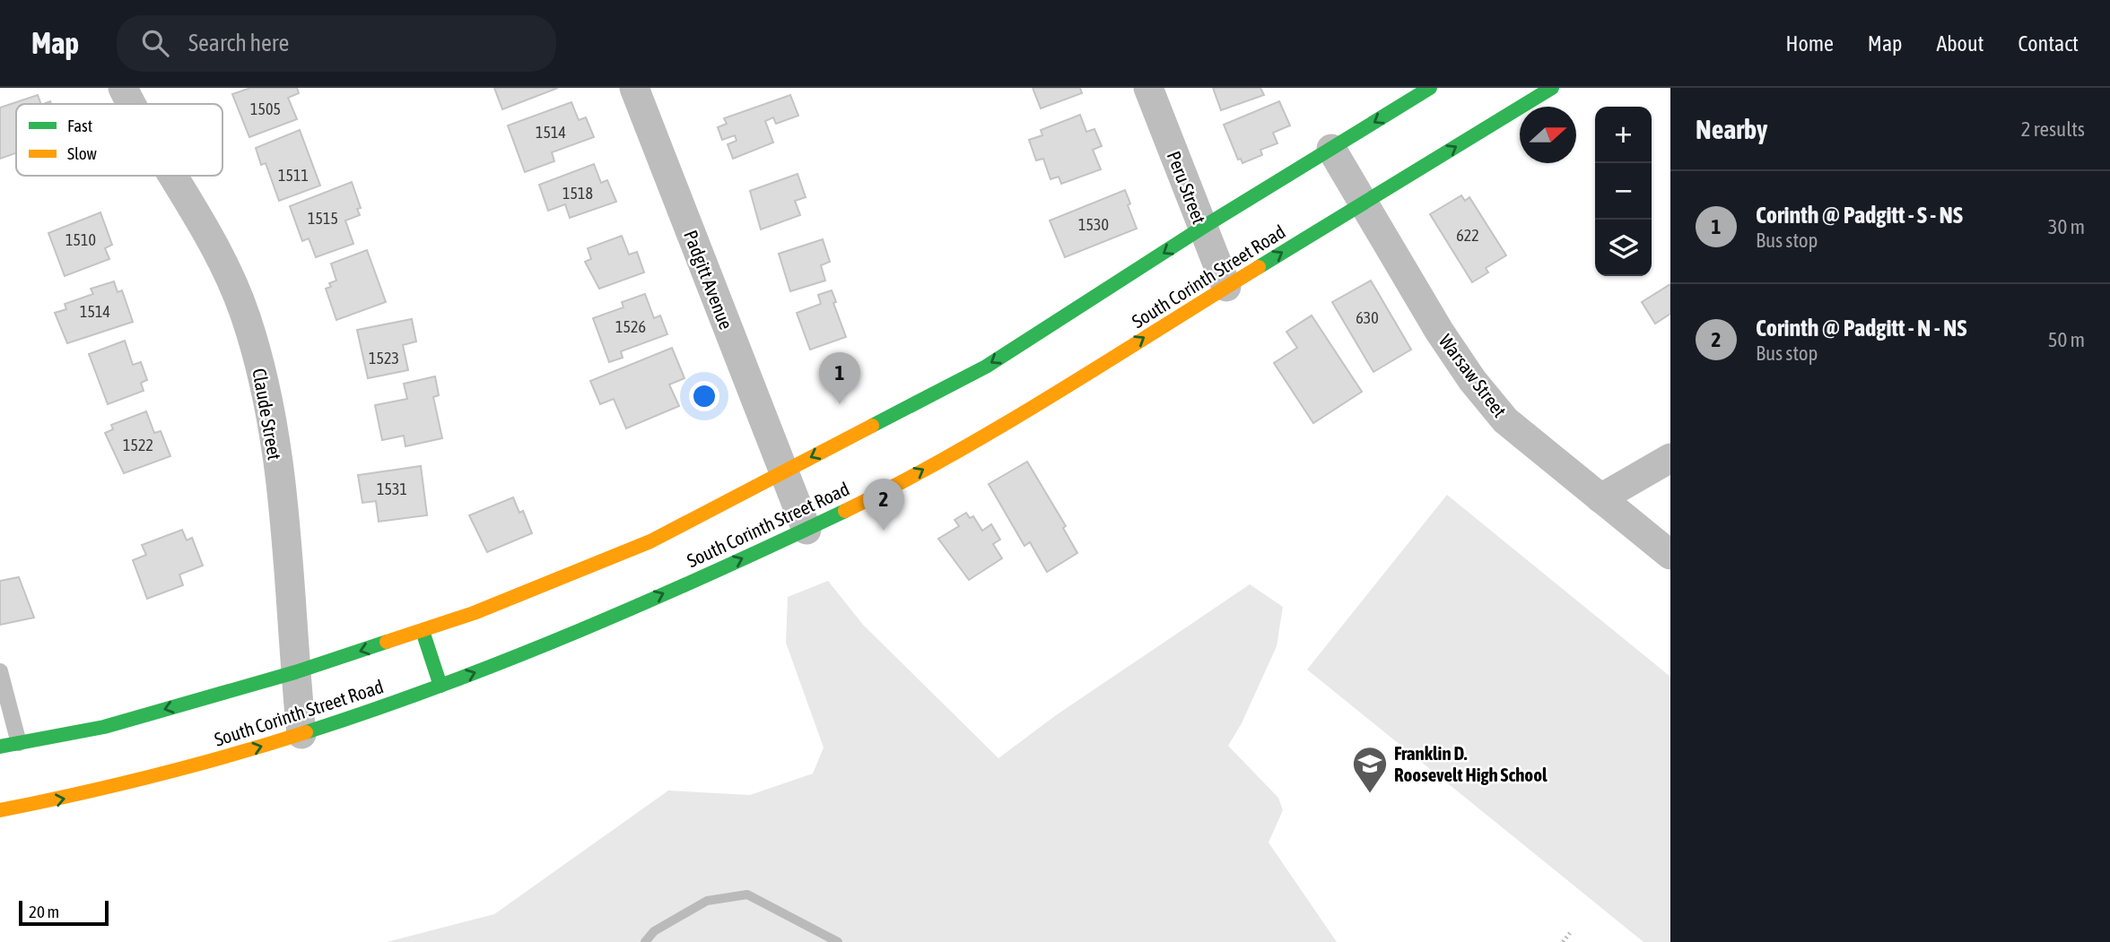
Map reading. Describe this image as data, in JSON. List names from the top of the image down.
{
  "streets": {
    "main road": ["South Corinth Street Road"],
    "street": [
      "Peru Street",
      "Padgitt Avenue",
      "Warsaw Street",
      "Claude Street"
    ]
  },
  "crossings": [
    ["Peru Street", "South Corinth Street Road"],
    ["South Corinth Street Road", "Padgitt Avenue"],
    ["South Corinth Street Road", "Warsaw Street"],
    ["South Corinth Street Road", "Claude Street"]
  ],
  "places": {
    "school or university": ["Franklin D. Roosevelt High School"]
  },
  "house_numbers": [
    "1505",
    "1514",
    "1511",
    "1518",
    "1515",
    "1530",
    "622",
    "1510",
    "1514",
    "630",
    "1526",
    "1523",
    "1522",
    "1531"
  ],
  "legend": ["Fast", "Slow"],
  "scale_bar": "20 m",
  "north": "right",
  "page": {
    "header": "Map",
    "search": "Search here",
    "nav": [
      "Home",
      "Map",
      "About",
      "Contact"
    ],
    "heading": ["Nearby", "2 results"],
    "map_buttons": ["+", "−"],
    "list": [
      {
        "mark": "1",
        "name": "Corinth @ Padgitt - S - NS",
        "note": "Bus stop",
        "value": "30 m"
      },
      {
        "mark": "2",
        "name": "Corinth @ Padgitt - N - NS",
        "note": "Bus stop",
        "value": "50 m"
      }
    ],
    "pins": ["1", "2"],
    "scale": "20 m"
  }
}
